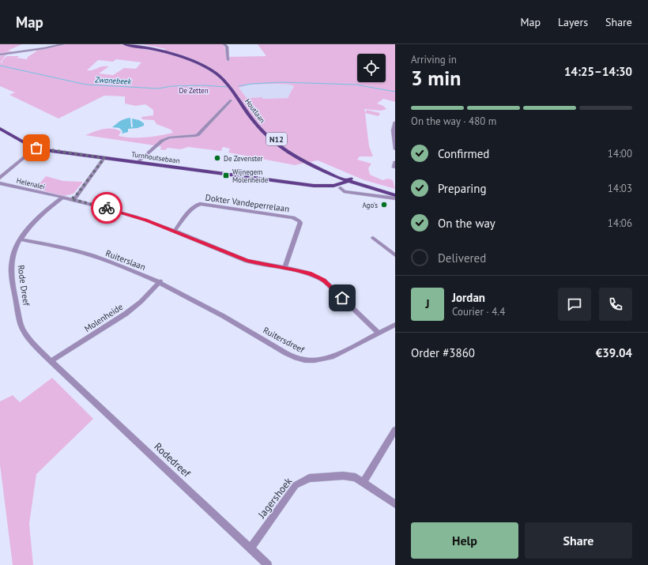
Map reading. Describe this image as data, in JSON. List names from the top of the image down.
{
  "streets": {
    "main road": ["Houtlaan", "N12", "Turnhoutsebaan"],
    "street": [
      "Helenalei",
      "Dokter Vandeperrelaan",
      "Ruiterslaan",
      "Rode Dreef",
      "Molenheide",
      "Ruitersdreef",
      "Rodedreef",
      "Jagershoek"
    ]
  },
  "crossings": [
    ["Houtlaan", "Turnhoutsebaan"],
    ["Helenalei", "Dokter Vandeperrelaan"],
    ["Helenalei", "Rode Dreef"],
    ["Helenalei", "Ruitersdreef"],
    ["Ruiterslaan", "Rode Dreef"],
    ["Ruiterslaan", "Molenheide"],
    ["Ruiterslaan", "Ruitersdreef"],
    ["Rode Dreef", "Molenheide"],
    ["Rode Dreef", "Rodedreef"],
    ["Rodedreef", "Jagershoek"]
  ],
  "water": ["Zwanebeek"],
  "parks": ["De Zetten"],
  "places": {
    "other": ["De Zevenster", "Ago's"],
    "transit": ["Wijnegem Molenheide"]
  },
  "page": {
    "header": "Map",
    "nav": ["Map", "Layers", "Share"],
    "heading": ["3 min", "Arriving in", "14:25–14:30"],
    "panel": [
      "Jordan",
      "Courier · 4.4",
      "Order #3860",
      "€39.04"
    ],
    "bar": "On the way · 480 m",
    "list": [
      ["Confirmed", "14:00"],
      ["Preparing", "14:03"],
      ["On the way", "14:06"],
      "Delivered"
    ],
    "round": "J",
    "buttons": ["Help", "Share"]
  }
}
